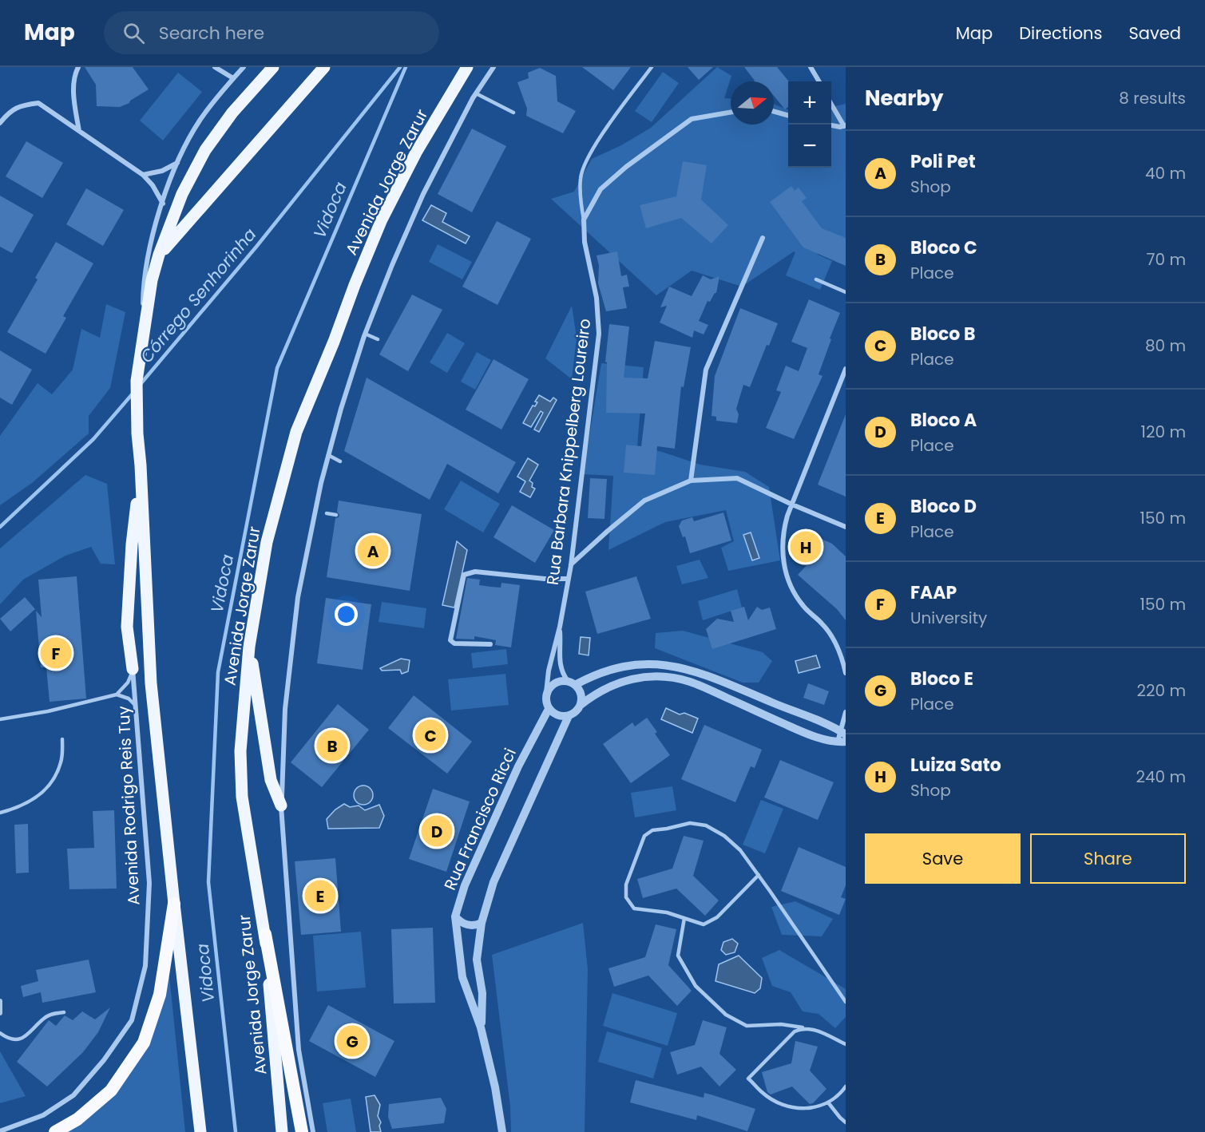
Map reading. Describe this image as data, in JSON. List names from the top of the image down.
{
  "streets": {
    "main road": ["Avenida Jorge Zarur"],
    "street": ["Rua Barbara Knippelberg Loureiro", "Avenida Rodrigo Reis Tuy", "Rua Francisco Ricci"]
  },
  "crossings": [
    ["Rua Barbara Knippelberg Loureiro", "Rua Francisco Ricci"]
  ],
  "water": ["Vidoca", "Córrego Senhorinha"],
  "north": "right",
  "page": {
    "header": "Map",
    "search": "Search here",
    "nav": ["Map", "Directions", "Saved"],
    "heading": ["Nearby", "8 results"],
    "map_buttons": ["+", "−"],
    "list": [
      {
        "mark": "A",
        "name": "Poli Pet",
        "note": "Shop",
        "value": "40 m"
      },
      {
        "mark": "B",
        "name": "Bloco C",
        "note": "Place",
        "value": "70 m"
      },
      {
        "mark": "C",
        "name": "Bloco B",
        "note": "Place",
        "value": "80 m"
      },
      {
        "mark": "D",
        "name": "Bloco A",
        "note": "Place",
        "value": "120 m"
      },
      {
        "mark": "E",
        "name": "Bloco D",
        "note": "Place",
        "value": "150 m"
      },
      {
        "mark": "F",
        "name": "FAAP",
        "note": "University",
        "value": "150 m"
      },
      {
        "mark": "G",
        "name": "Bloco E",
        "note": "Place",
        "value": "220 m"
      },
      {
        "mark": "H",
        "name": "Luiza Sato",
        "note": "Shop",
        "value": "240 m"
      }
    ],
    "pins": [
      "H",
      "A",
      "F",
      "C",
      "B",
      "D",
      "E",
      "G"
    ],
    "buttons": ["Save", "Share"]
  }
}
